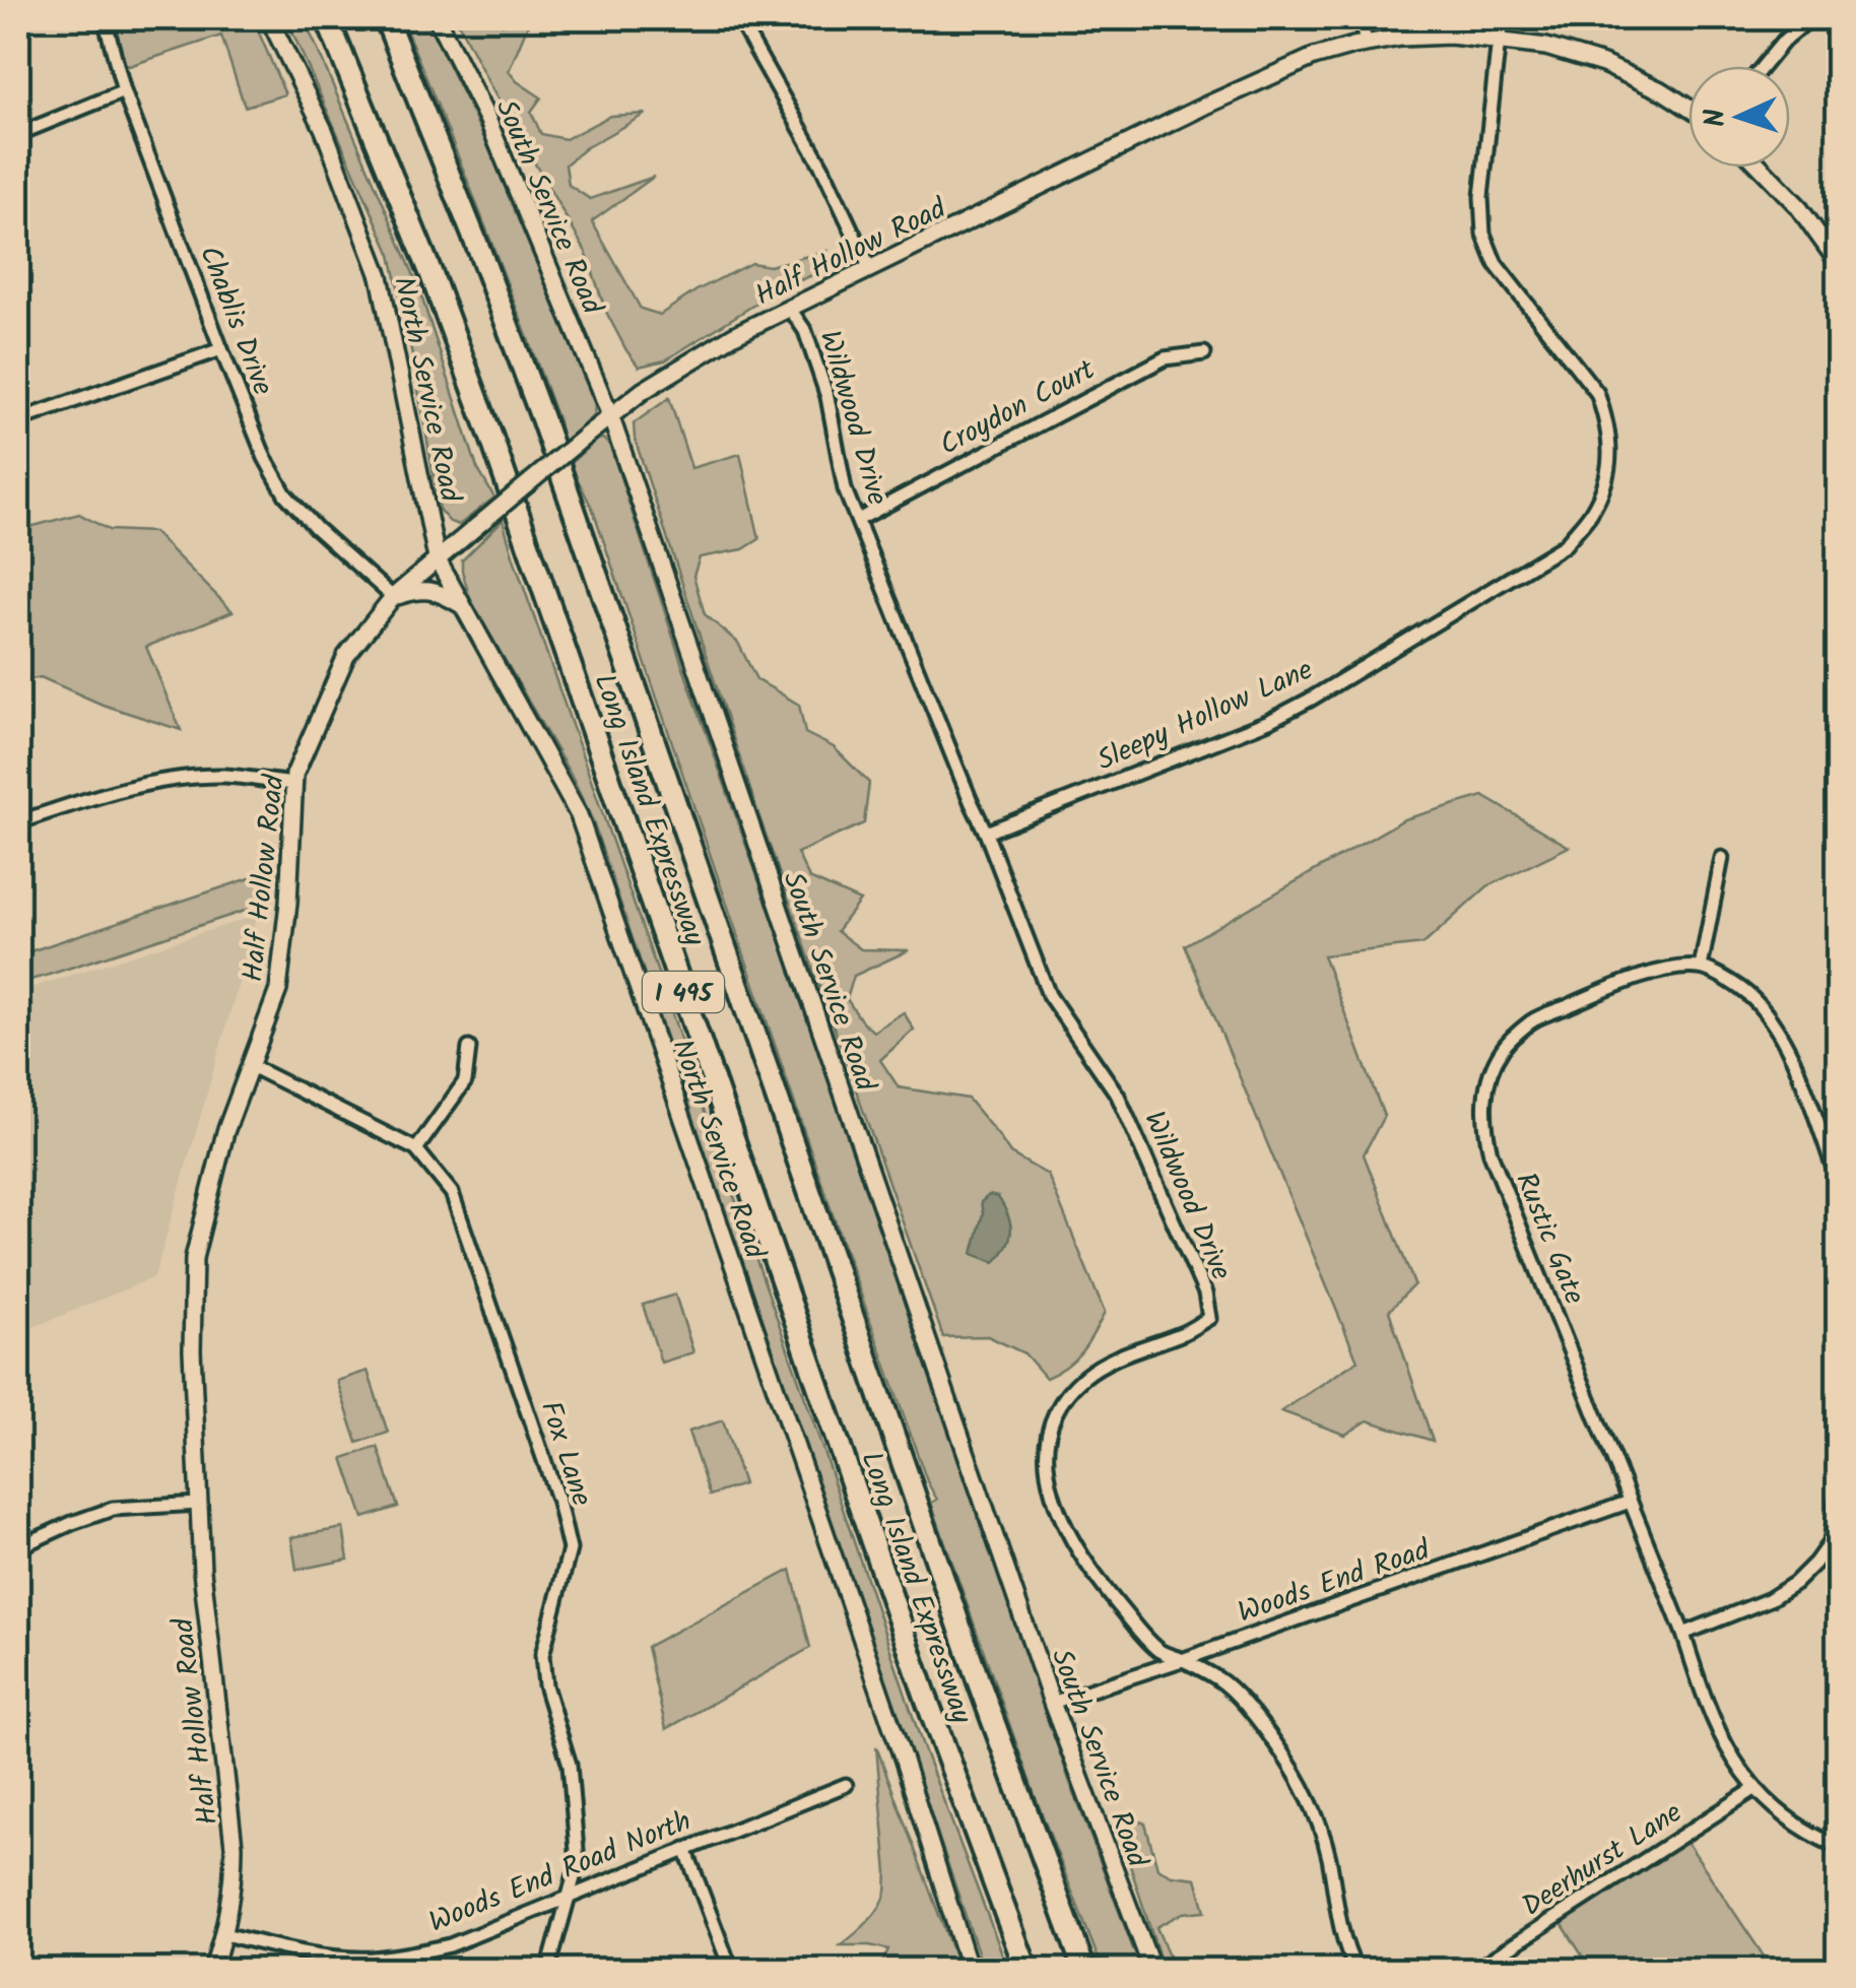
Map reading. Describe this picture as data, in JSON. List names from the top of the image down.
{
  "streets": {
    "highway": ["Long Island Expressway", "I 495"],
    "main road": ["South Service Road", "Half Hollow Road", "North Service Road"],
    "street": [
      "Chablis Drive",
      "Croydon Court",
      "Wildwood Drive",
      "Sleepy Hollow Lane",
      "Rustic Gate",
      "Fox Lane",
      "Woods End Road",
      "Deerhurst Lane",
      "Woods End Road North"
    ]
  },
  "crossings": [
    ["South Service Road", "Half Hollow Road"],
    ["South Service Road", "Woods End Road"],
    ["Half Hollow Road", "Chablis Drive"],
    ["Half Hollow Road", "North Service Road"],
    ["Half Hollow Road", "Wildwood Drive"],
    ["Half Hollow Road", "Sleepy Hollow Lane"],
    ["Half Hollow Road", "Fox Lane"],
    ["Half Hollow Road", "Woods End Road North"],
    ["Croydon Court", "Wildwood Drive"],
    ["Wildwood Drive", "Sleepy Hollow Lane"],
    ["Wildwood Drive", "Woods End Road"],
    ["Rustic Gate", "Woods End Road"],
    ["Rustic Gate", "Deerhurst Lane"],
    ["Fox Lane", "Woods End Road North"]
  ],
  "north": "left"
}
